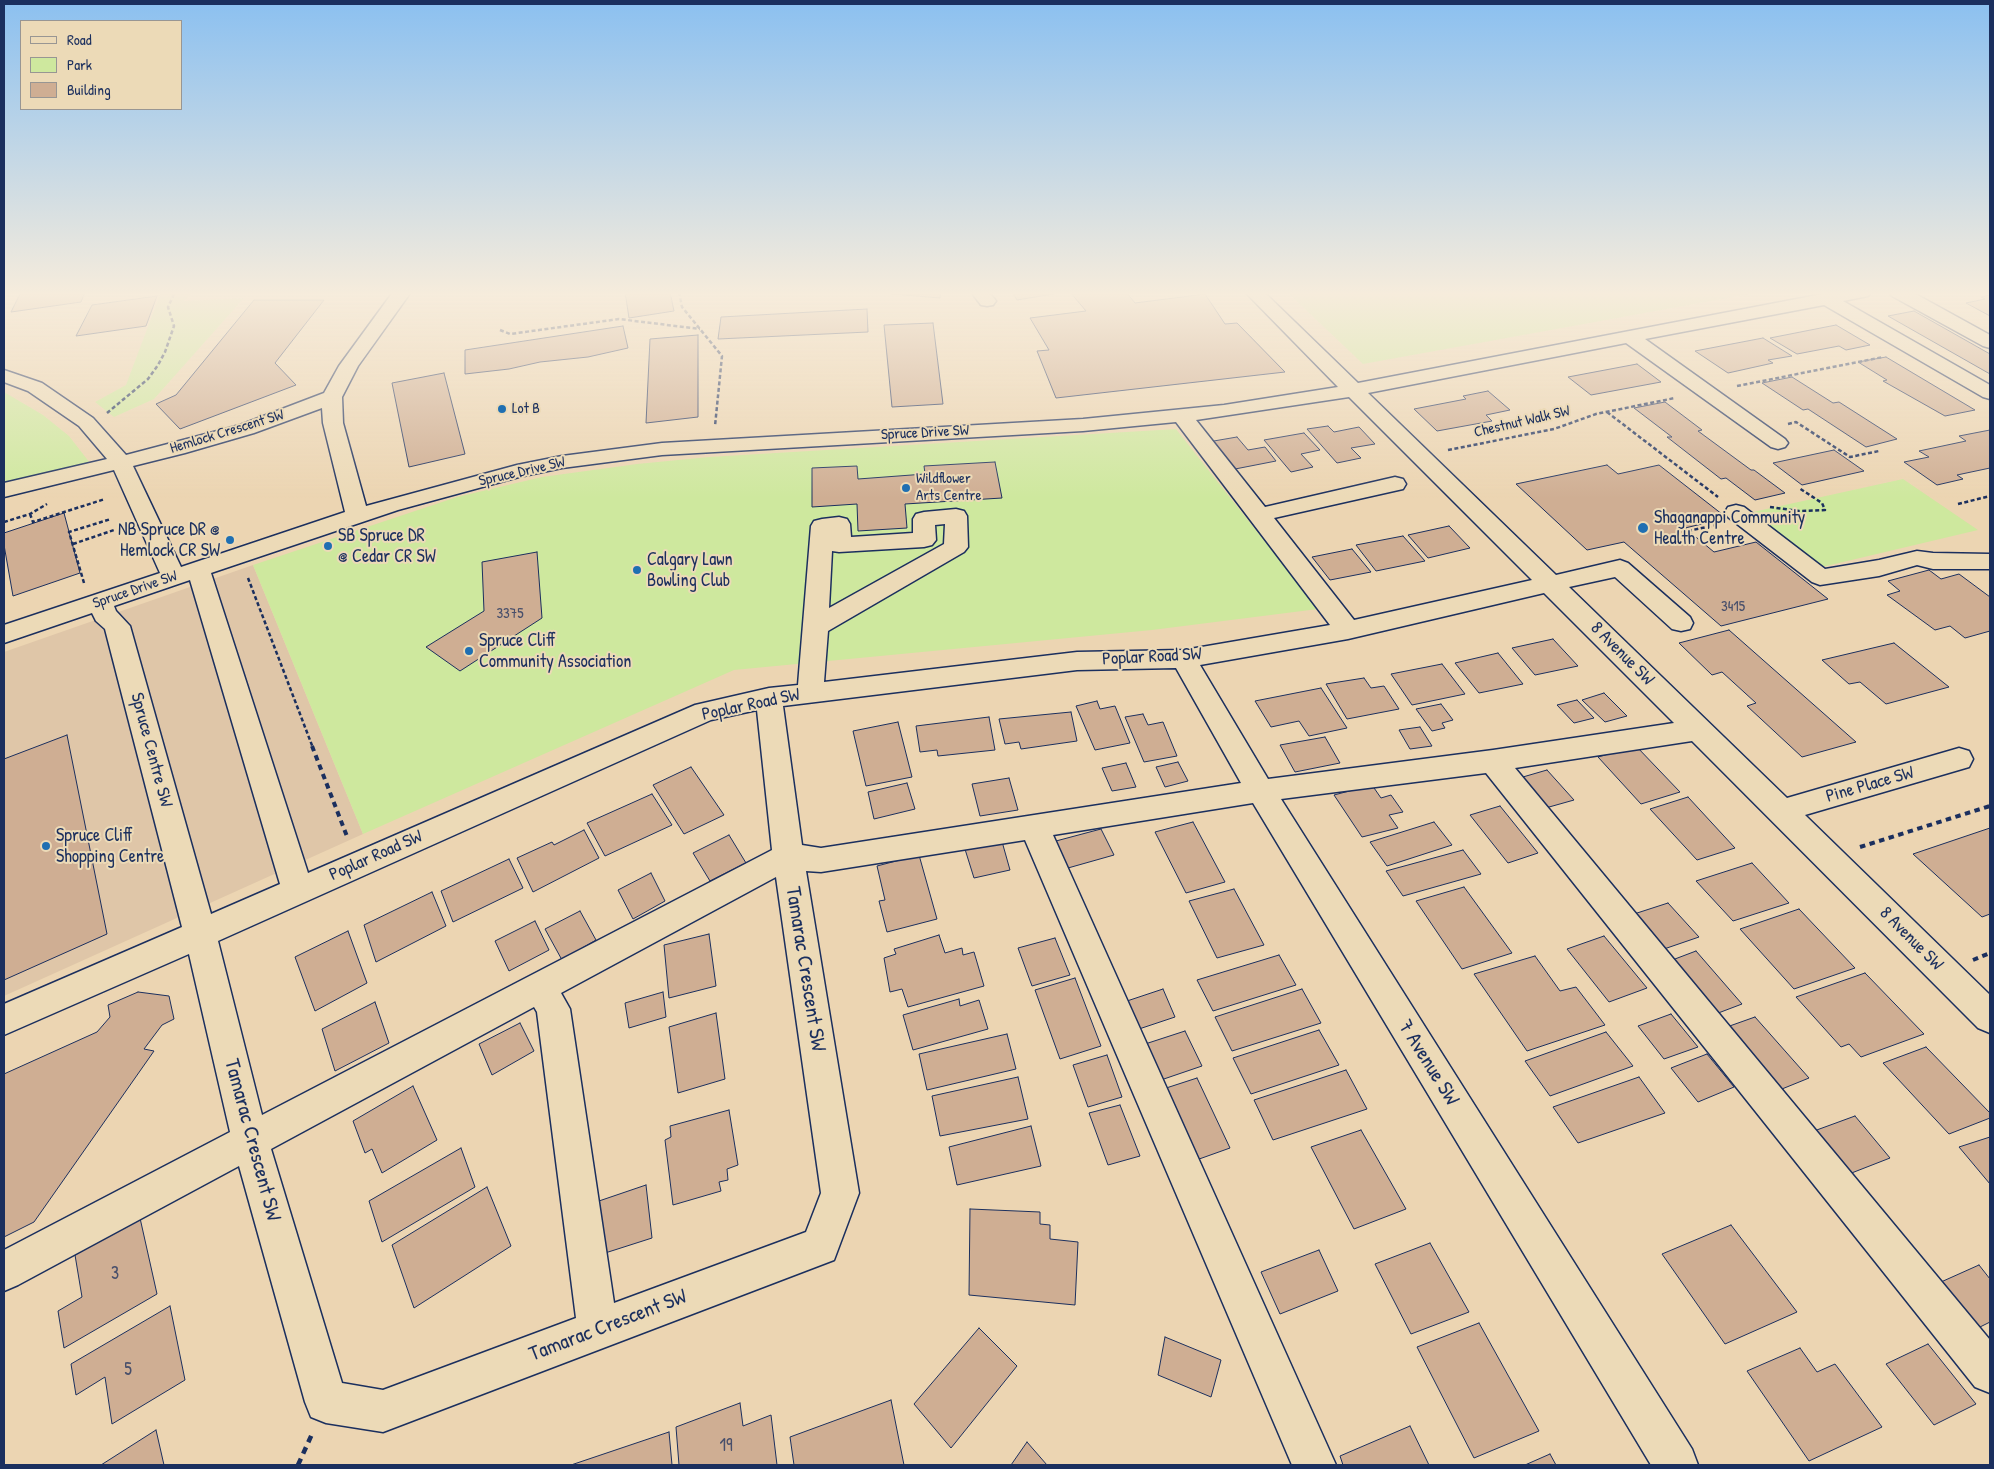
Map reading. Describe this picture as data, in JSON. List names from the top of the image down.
{
  "streets": {
    "street": [
      "Hemlock Crescent SW",
      "Spruce Drive SW",
      "8 Avenue SW",
      "Poplar Road SW",
      "Spruce Centre SW",
      "Pine Place SW",
      "Tamarac Crescent SW",
      "7 Avenue SW"
    ],
    "path": ["Chestnut Walk SW"]
  },
  "crossings": [
    ["Spruce Drive SW", "8 Avenue SW"],
    ["Spruce Drive SW", "Spruce Centre SW"],
    ["8 Avenue SW", "Poplar Road SW"],
    ["8 Avenue SW", "Pine Place SW"],
    ["Poplar Road SW", "Spruce Centre SW"],
    ["Poplar Road SW", "Tamarac Crescent SW"],
    ["Poplar Road SW", "7 Avenue SW"],
    ["Spruce Centre SW", "Tamarac Crescent SW"]
  ],
  "places": [
    "Lot B",
    "Wildflower Arts Centre",
    "Shaganappi Community Health Centre",
    "NB Spruce DR @ Hemlock CR SW",
    "SB Spruce DR @ Cedar CR SW",
    "Calgary Lawn Bowling Club",
    "Spruce Cliff Community Association",
    "Spruce Cliff Shopping Centre"
  ],
  "house_numbers": [
    "3415",
    "3375",
    "3",
    "5",
    "19"
  ],
  "legend": ["Road", "Park", "Building"]
}
